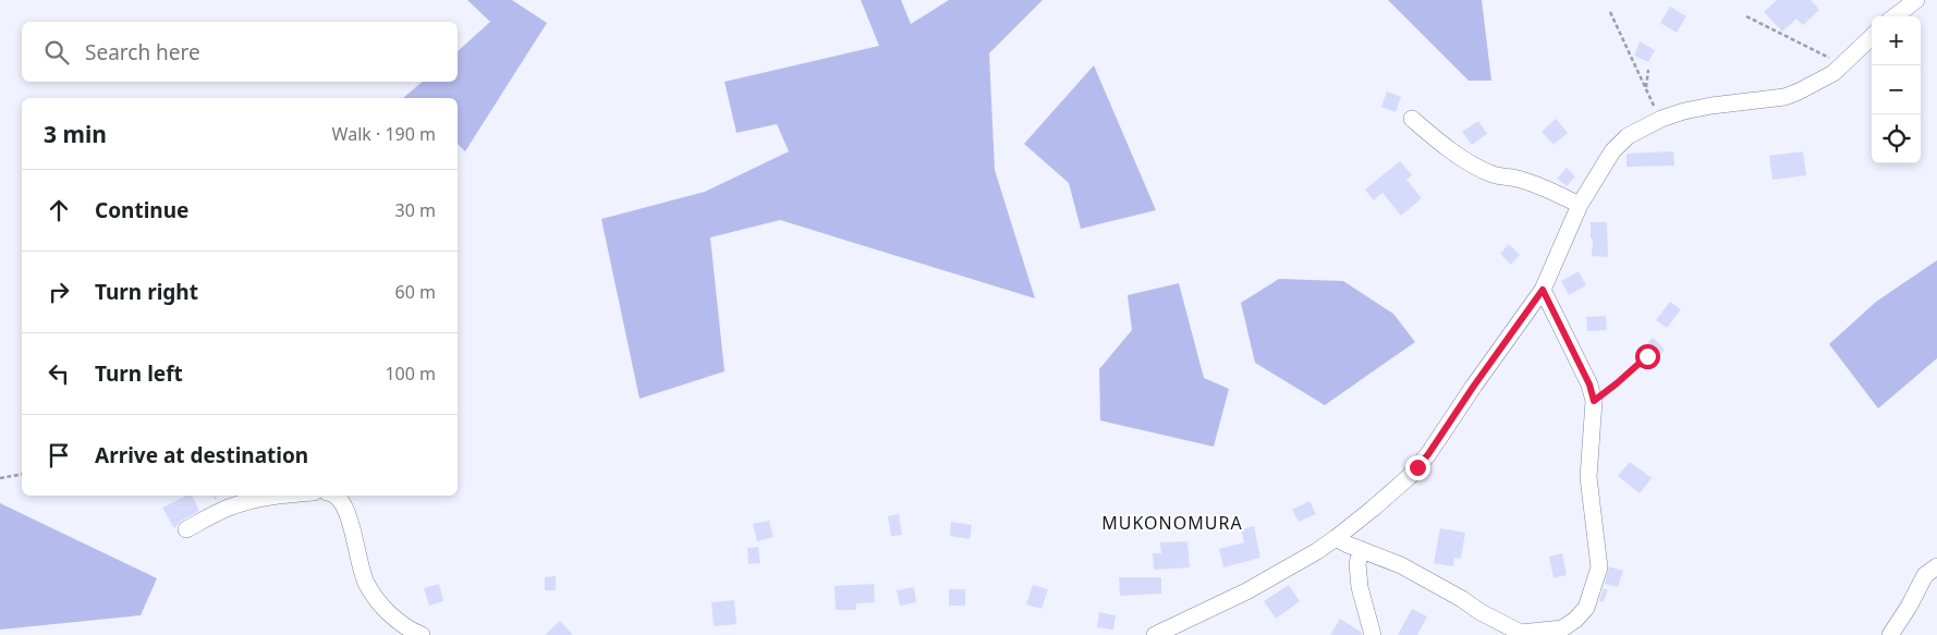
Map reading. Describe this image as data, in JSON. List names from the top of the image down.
{
  "districts": ["MUKONOMURA"],
  "page": {
    "map_buttons": ["+", "−"],
    "search": "Search here",
    "heading": ["3 min", "Walk · 190 m"],
    "list": [
      ["Continue", "30 m"],
      ["Turn right", "60 m"],
      ["Turn left", "100 m"],
      "Arrive at destination"
    ]
  }
}
